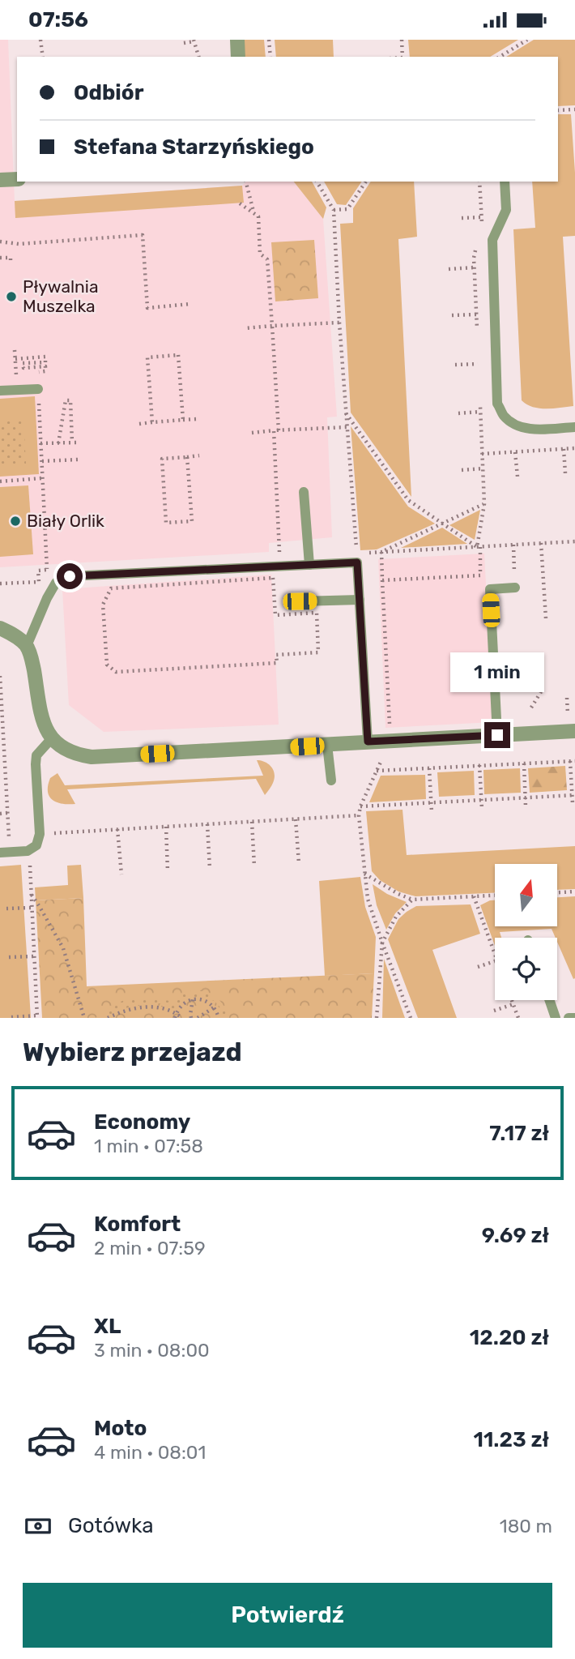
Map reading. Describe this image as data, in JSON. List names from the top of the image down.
{
  "places": ["Pływalnia Muszelka", "Biały Orlik"],
  "north": "top",
  "page": {
    "status": "07:56",
    "banner": ["Odbiór", "Stefana Starzyńskiego"],
    "bubble": "1 min",
    "heading": "Wybierz przejazd",
    "list": [
      {
        "name": "Economy",
        "note": "1 min · 07:58",
        "value": "7.17 zł"
      },
      {
        "name": "Komfort",
        "note": "2 min · 07:59",
        "value": "9.69 zł"
      },
      {
        "name": "XL",
        "note": "3 min · 08:00",
        "value": "12.20 zł"
      },
      {
        "name": "Moto",
        "note": "4 min · 08:01",
        "value": "11.23 zł"
      }
    ],
    "pay": ["Gotówka", "180 m"],
    "buttons": "Potwierdź"
  }
}
